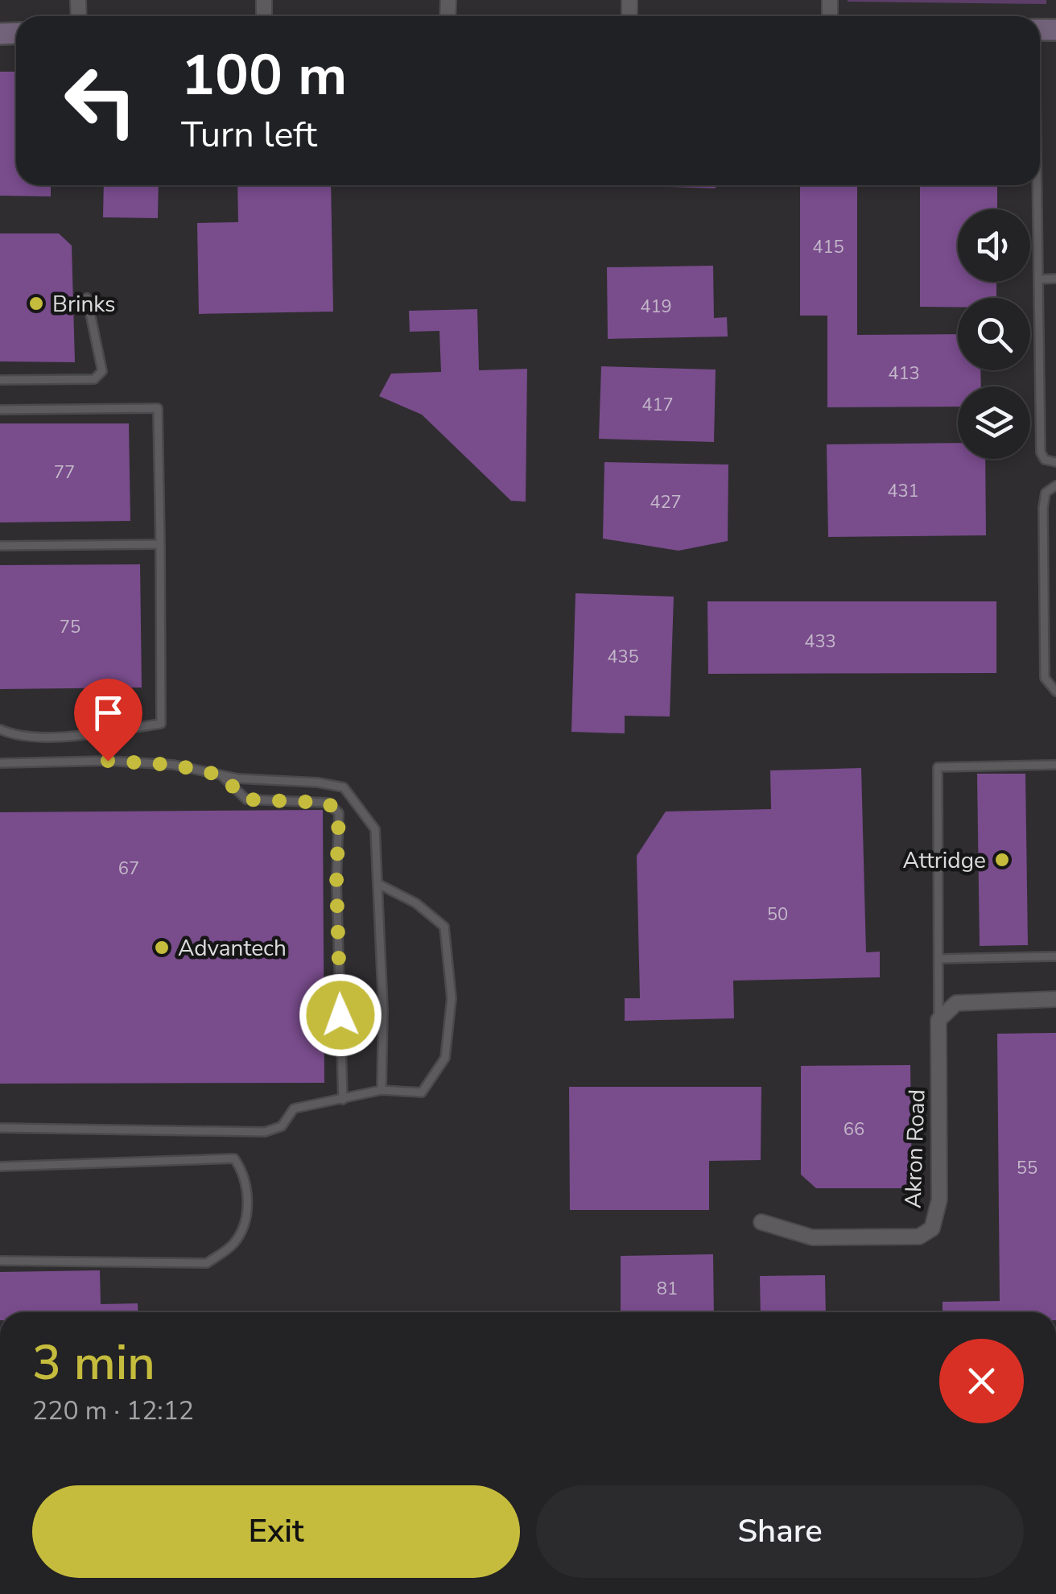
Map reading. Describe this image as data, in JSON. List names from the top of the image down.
{
  "streets": {
    "street": ["Akron Road"]
  },
  "places": ["Brinks", "Attridge", "Advantech"],
  "house_numbers": [
    "415",
    "419",
    "413",
    "417",
    "77",
    "431",
    "427",
    "75",
    "433",
    "435",
    "67",
    "50",
    "66",
    "55",
    "81"
  ],
  "page": {
    "turn": ["100 m", "Turn left"],
    "heading": ["3 min", "220 m · 12:12"],
    "buttons": ["Exit", "Share"]
  }
}
